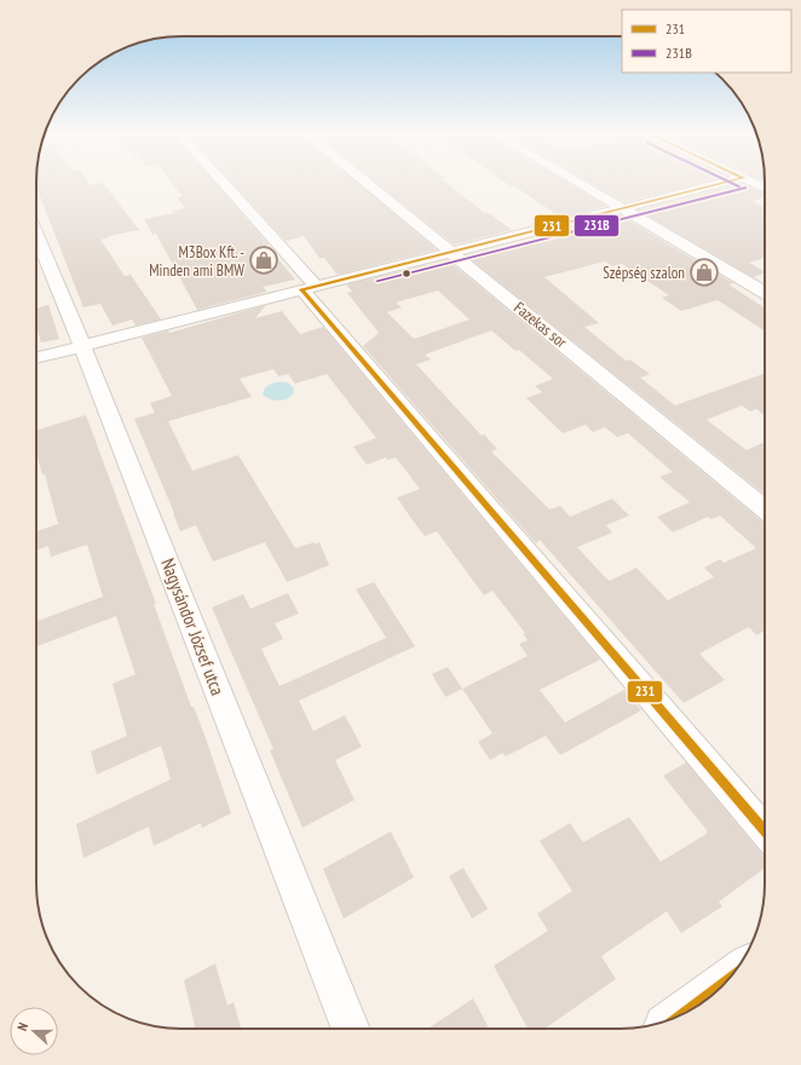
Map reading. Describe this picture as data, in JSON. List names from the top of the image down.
{
  "streets": {
    "street": ["Fazekas sor", "Nagysándor József utca"]
  },
  "places": {
    "shop": ["M3Box Kft. - Minden ami BMW", "Szépség szalon"]
  },
  "lines": ["transit line 231", "transit line 231B"],
  "legend": ["231", "231B"],
  "north": "left"
}
